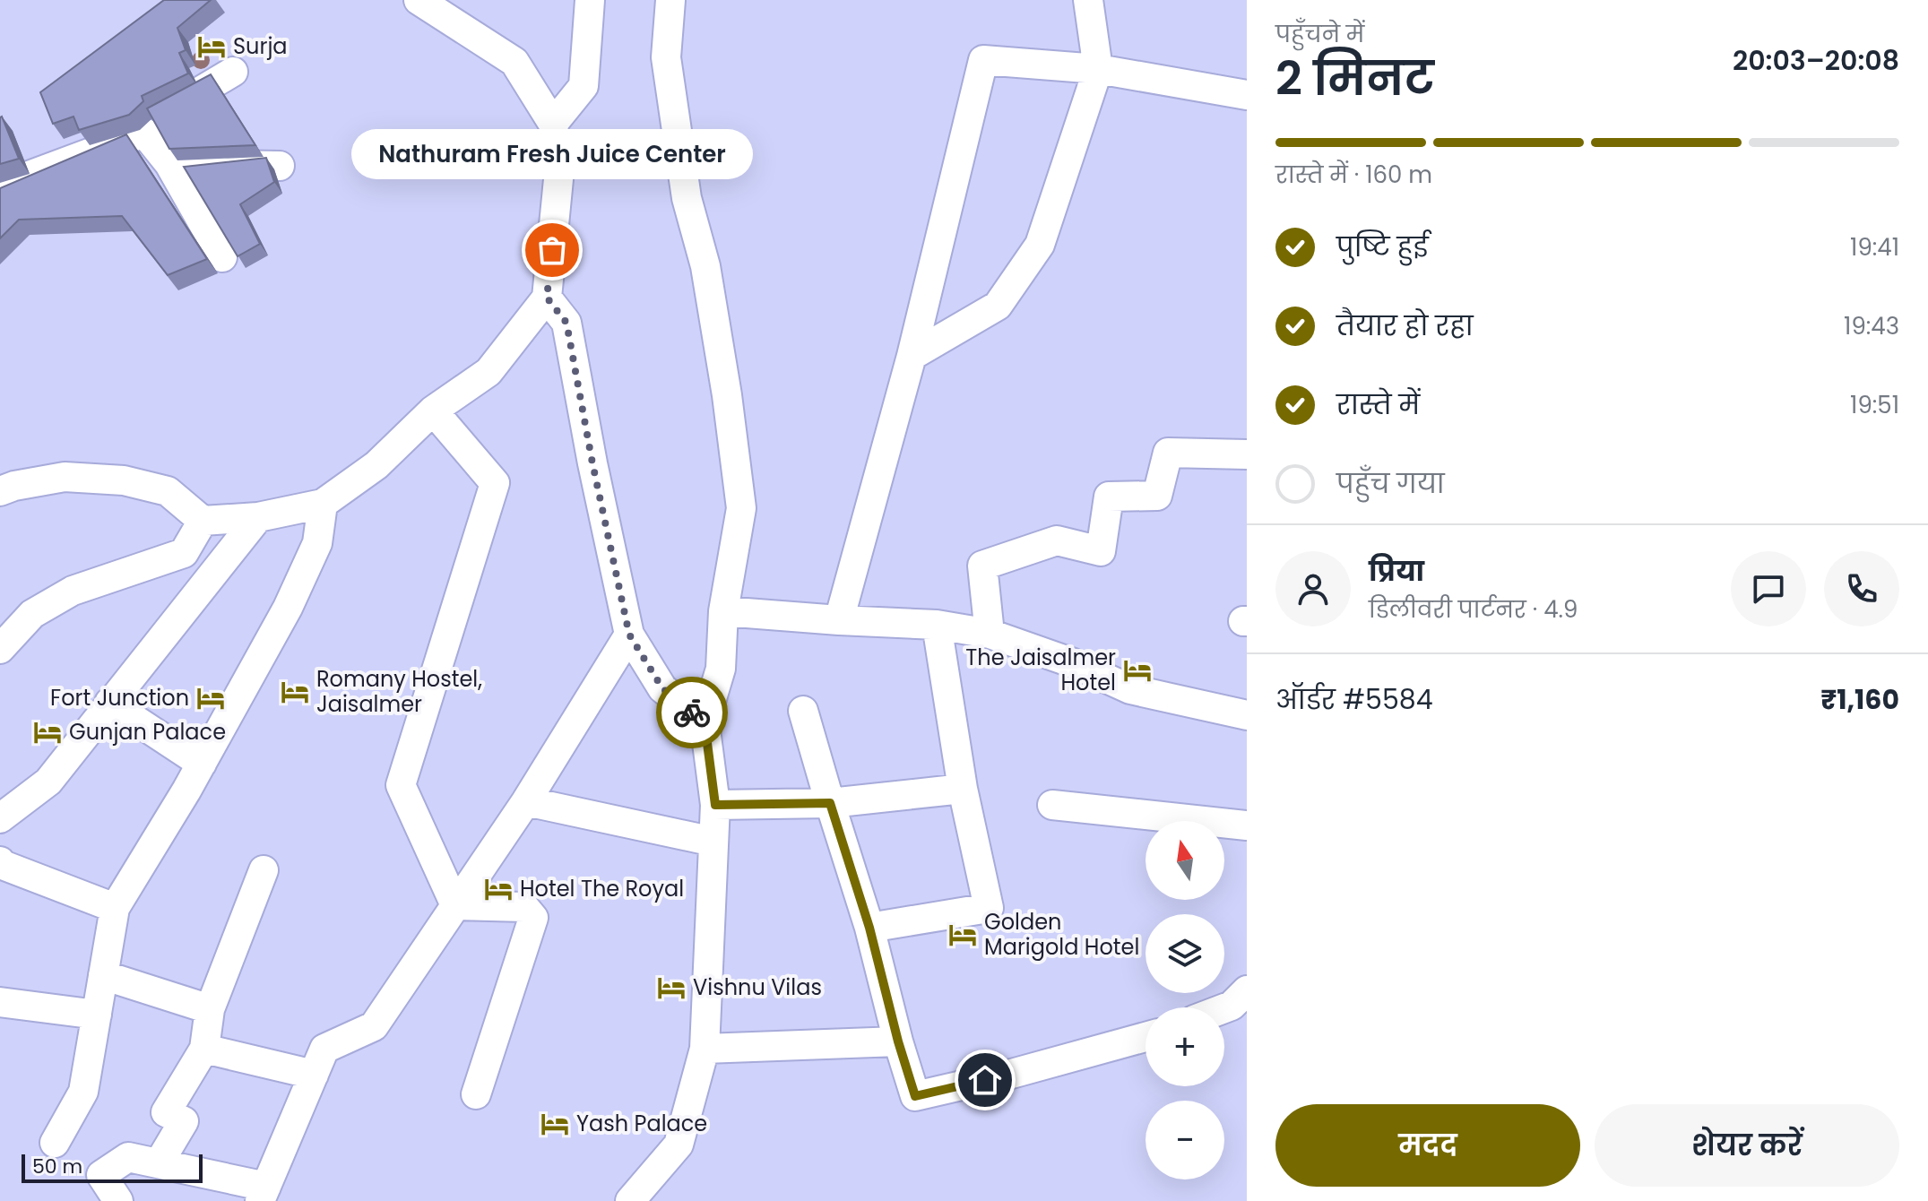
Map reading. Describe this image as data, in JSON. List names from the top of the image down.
{
  "places": {
    "hotel": [
      "Surja",
      "The Jaisalmer Hotel",
      "Romany Hostel, Jaisalmer",
      "Fort Junction",
      "Gunjan Palace",
      "Hotel The Royal",
      "Golden Marigold Hotel",
      "Vishnu Vilas",
      "Yash Palace"
    ],
    "other": ["Nathuram Fresh Juice Center"]
  },
  "scale_bar": "50 m",
  "north": "top",
  "page": {
    "heading": ["2 मिनट", "पहुँचने में", "20:03–20:08"],
    "panel": [
      "प्रिया",
      "डिलीवरी पार्टनर · 4.9",
      "ऑर्डर #5584",
      "₹1,160"
    ],
    "bar": "रास्ते में · 160 m",
    "bubble": "Nathuram Fresh Juice Center",
    "list": [
      ["पुष्टि हुई", "19:41"],
      ["तैयार हो रहा", "19:43"],
      ["रास्ते में", "19:51"],
      "पहुँच गया"
    ],
    "map_buttons": ["+", "−"],
    "buttons": ["मदद", "शेयर करें"],
    "scale": "50 m"
  }
}
